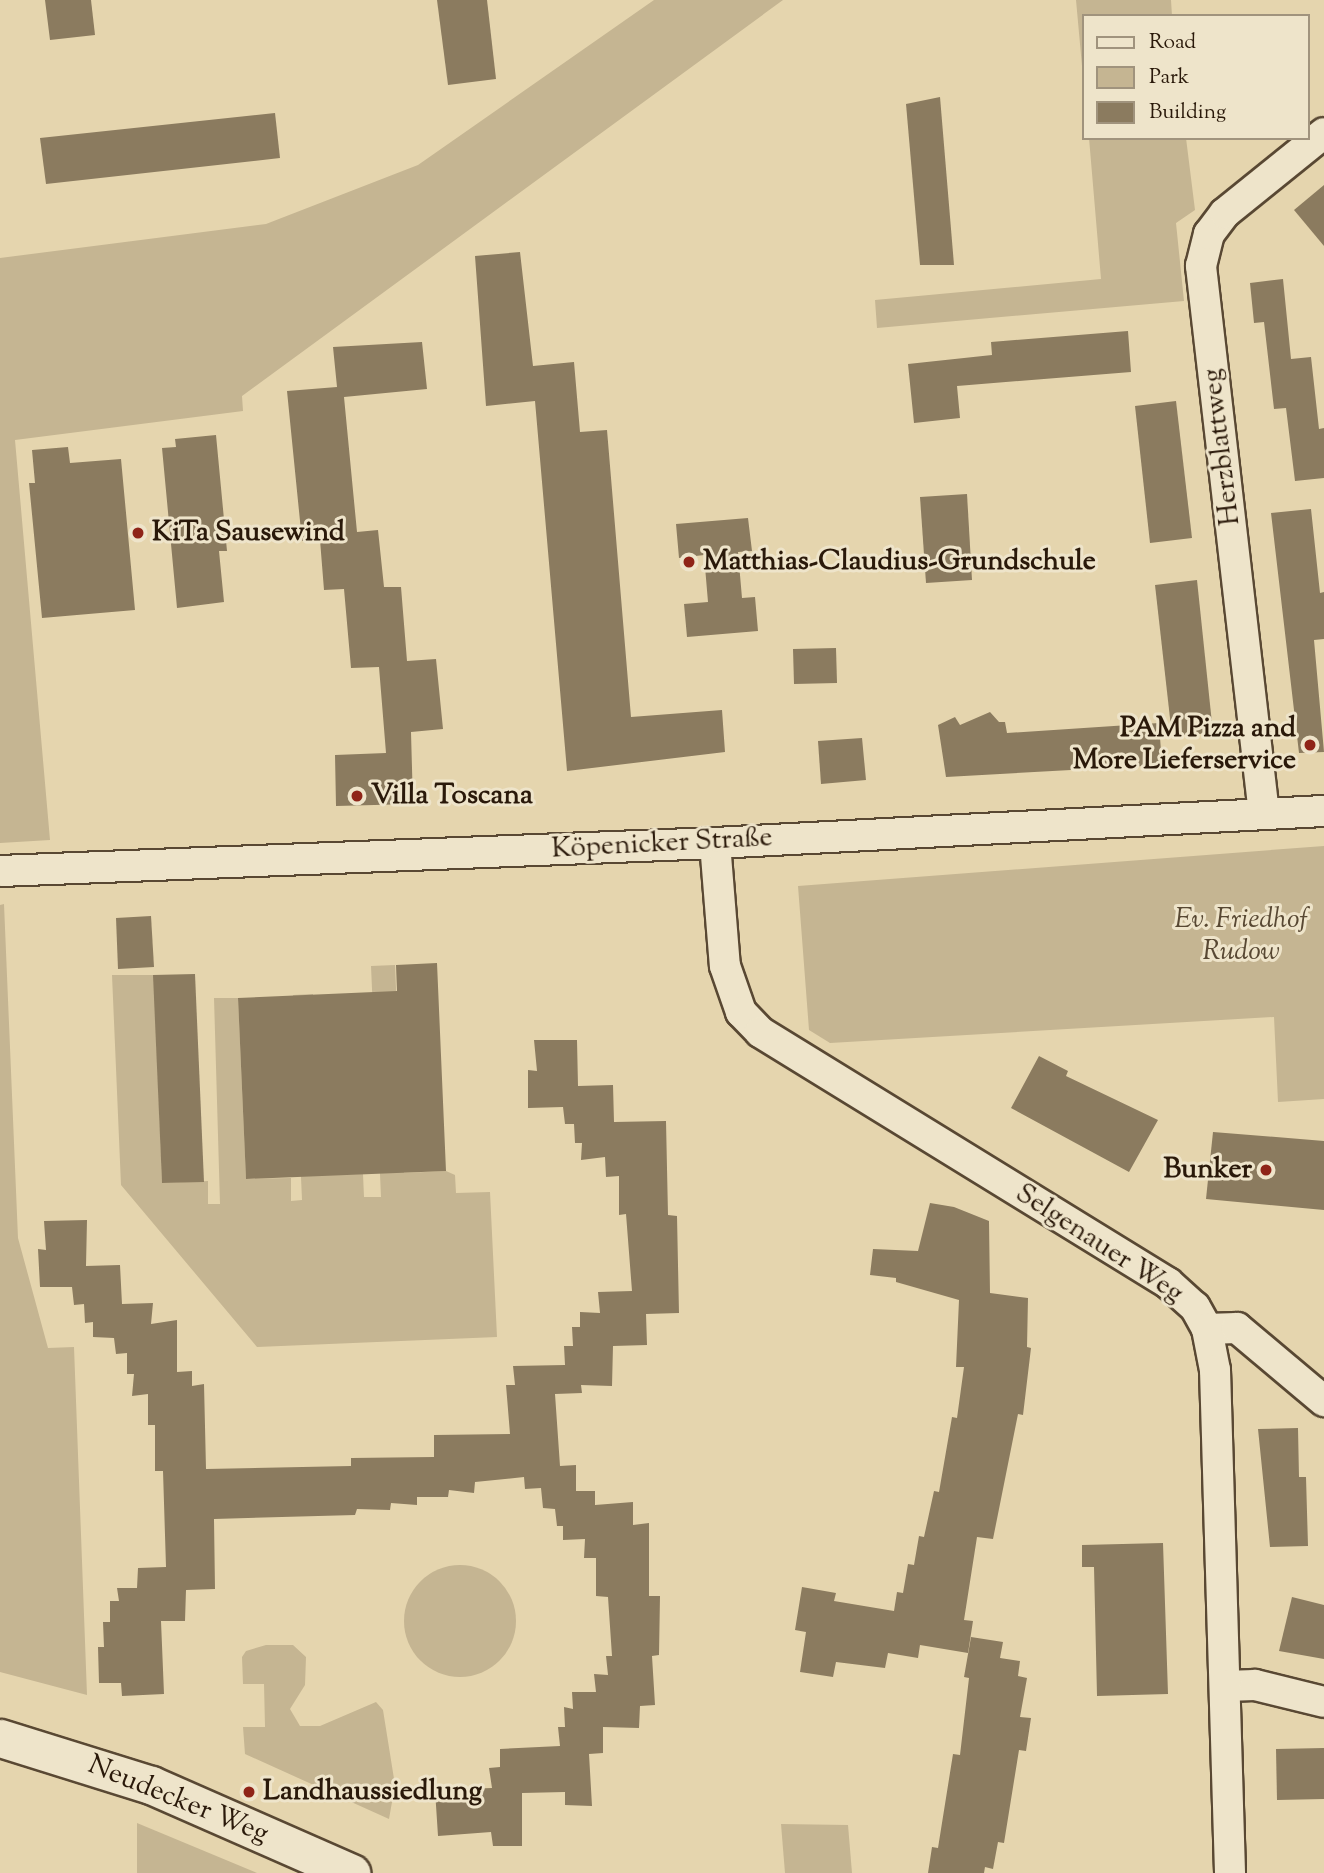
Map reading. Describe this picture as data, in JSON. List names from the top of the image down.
{
  "streets": {
    "street": [
      "Herzblattweg",
      "Köpenicker Straße",
      "Selgenauer Weg",
      "Neudecker Weg"
    ]
  },
  "crossings": [
    ["Herzblattweg", "Köpenicker Straße"],
    ["Köpenicker Straße", "Selgenauer Weg"]
  ],
  "parks": ["Ev. Friedhof Rudow"],
  "places": [
    "KiTa Sausewind",
    "Matthias-Claudius-Grundschule",
    "PAM Pizza and More Lieferservice",
    "Villa Toscana",
    "Bunker",
    "Landhaussiedlung"
  ],
  "legend": ["Road", "Park", "Building"]
}
